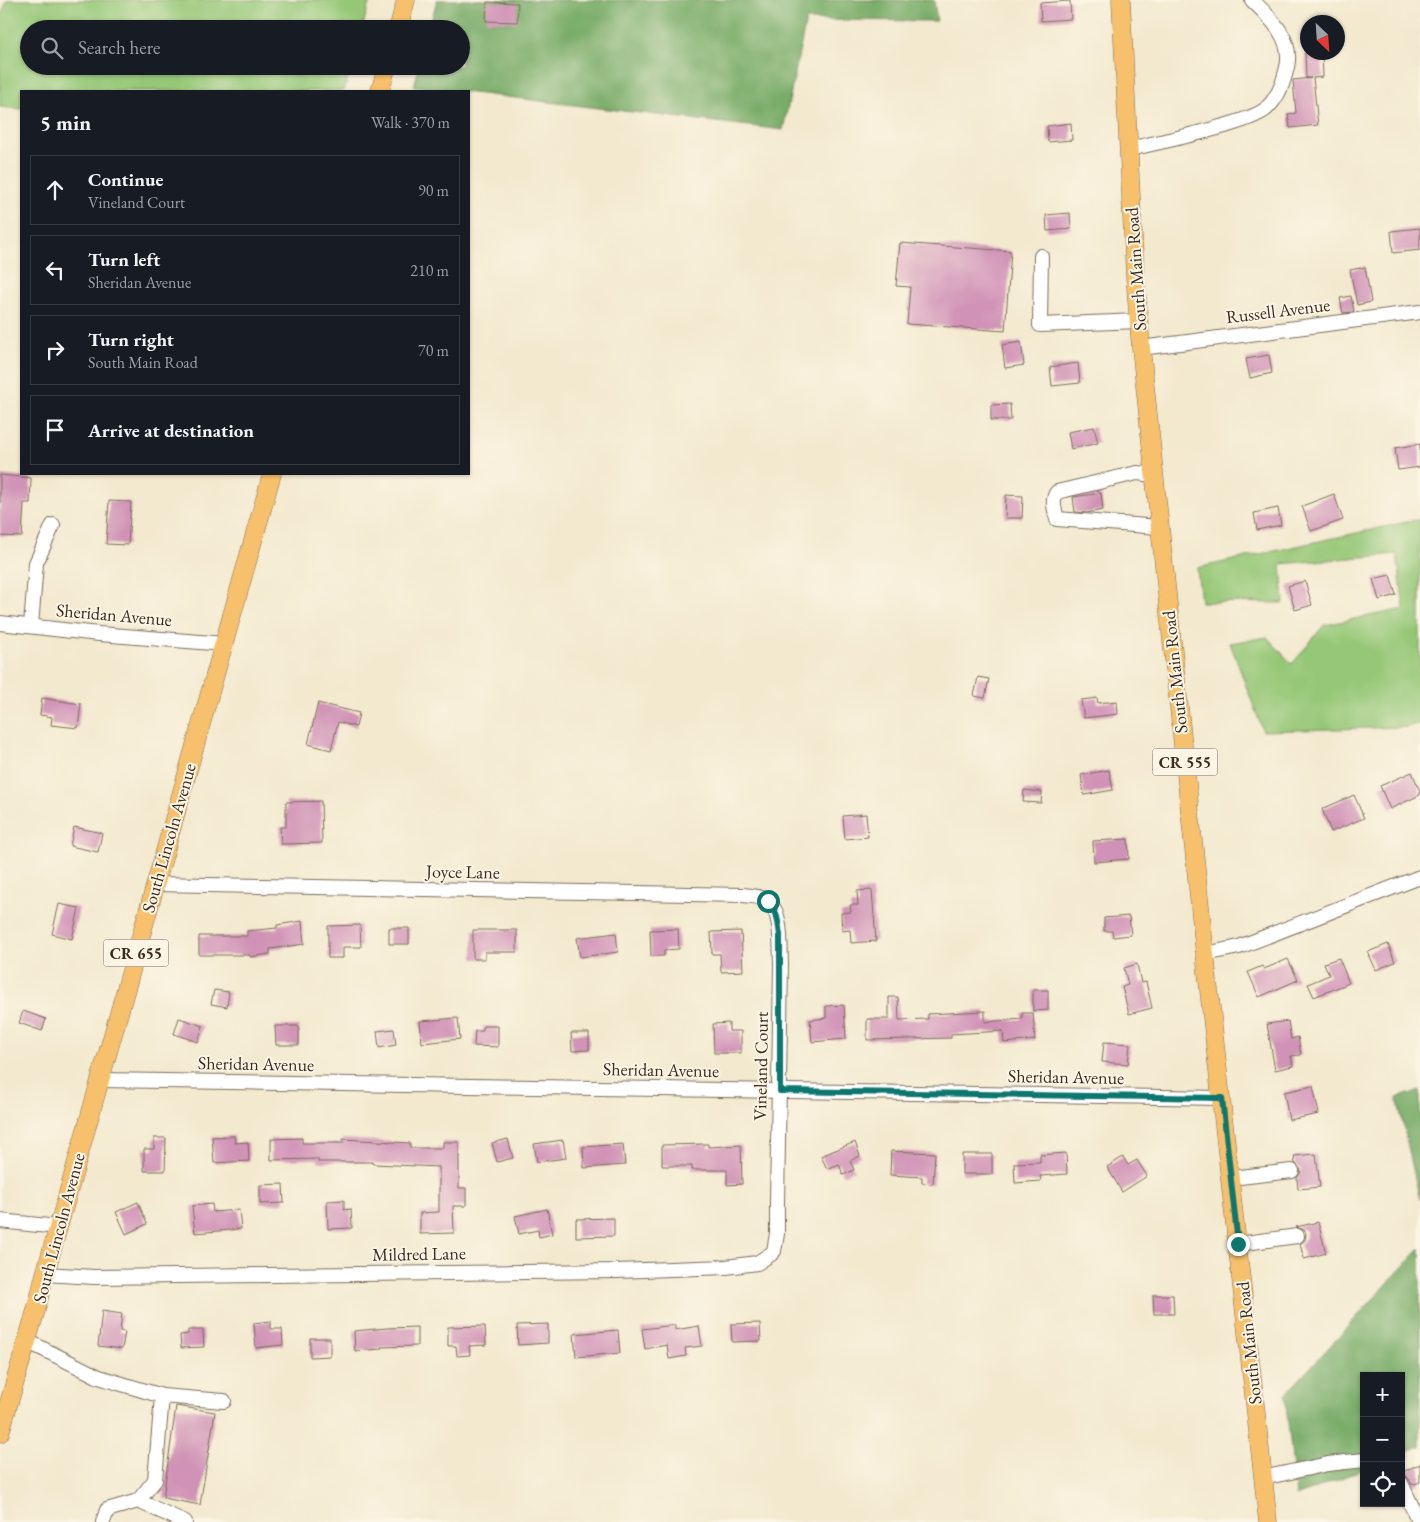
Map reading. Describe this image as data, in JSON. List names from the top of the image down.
{
  "streets": {
    "main road": [
      "South Main Road",
      "CR 555",
      "South Lincoln Avenue",
      "CR 655"
    ],
    "street": [
      "Russell Avenue",
      "Sheridan Avenue",
      "Joyce Lane",
      "Vineland Court",
      "Mildred Lane"
    ]
  },
  "crossings": [
    ["South Main Road", "Russell Avenue"],
    ["South Main Road", "Sheridan Avenue"],
    ["Sheridan Avenue", "South Lincoln Avenue"],
    ["Sheridan Avenue", "Vineland Court"],
    ["South Lincoln Avenue", "Joyce Lane"],
    ["South Lincoln Avenue", "Mildred Lane"],
    ["Joyce Lane", "Vineland Court"],
    ["Vineland Court", "Mildred Lane"]
  ],
  "north": "bottom right",
  "page": {
    "search": "Search here",
    "heading": ["5 min", "Walk · 370 m"],
    "list": [
      ["Continue", "Vineland Court", "90 m"],
      ["Turn left", "Sheridan Avenue", "210 m"],
      ["Turn right", "South Main Road", "70 m"],
      "Arrive at destination"
    ],
    "map_buttons": ["+", "−"]
  }
}
